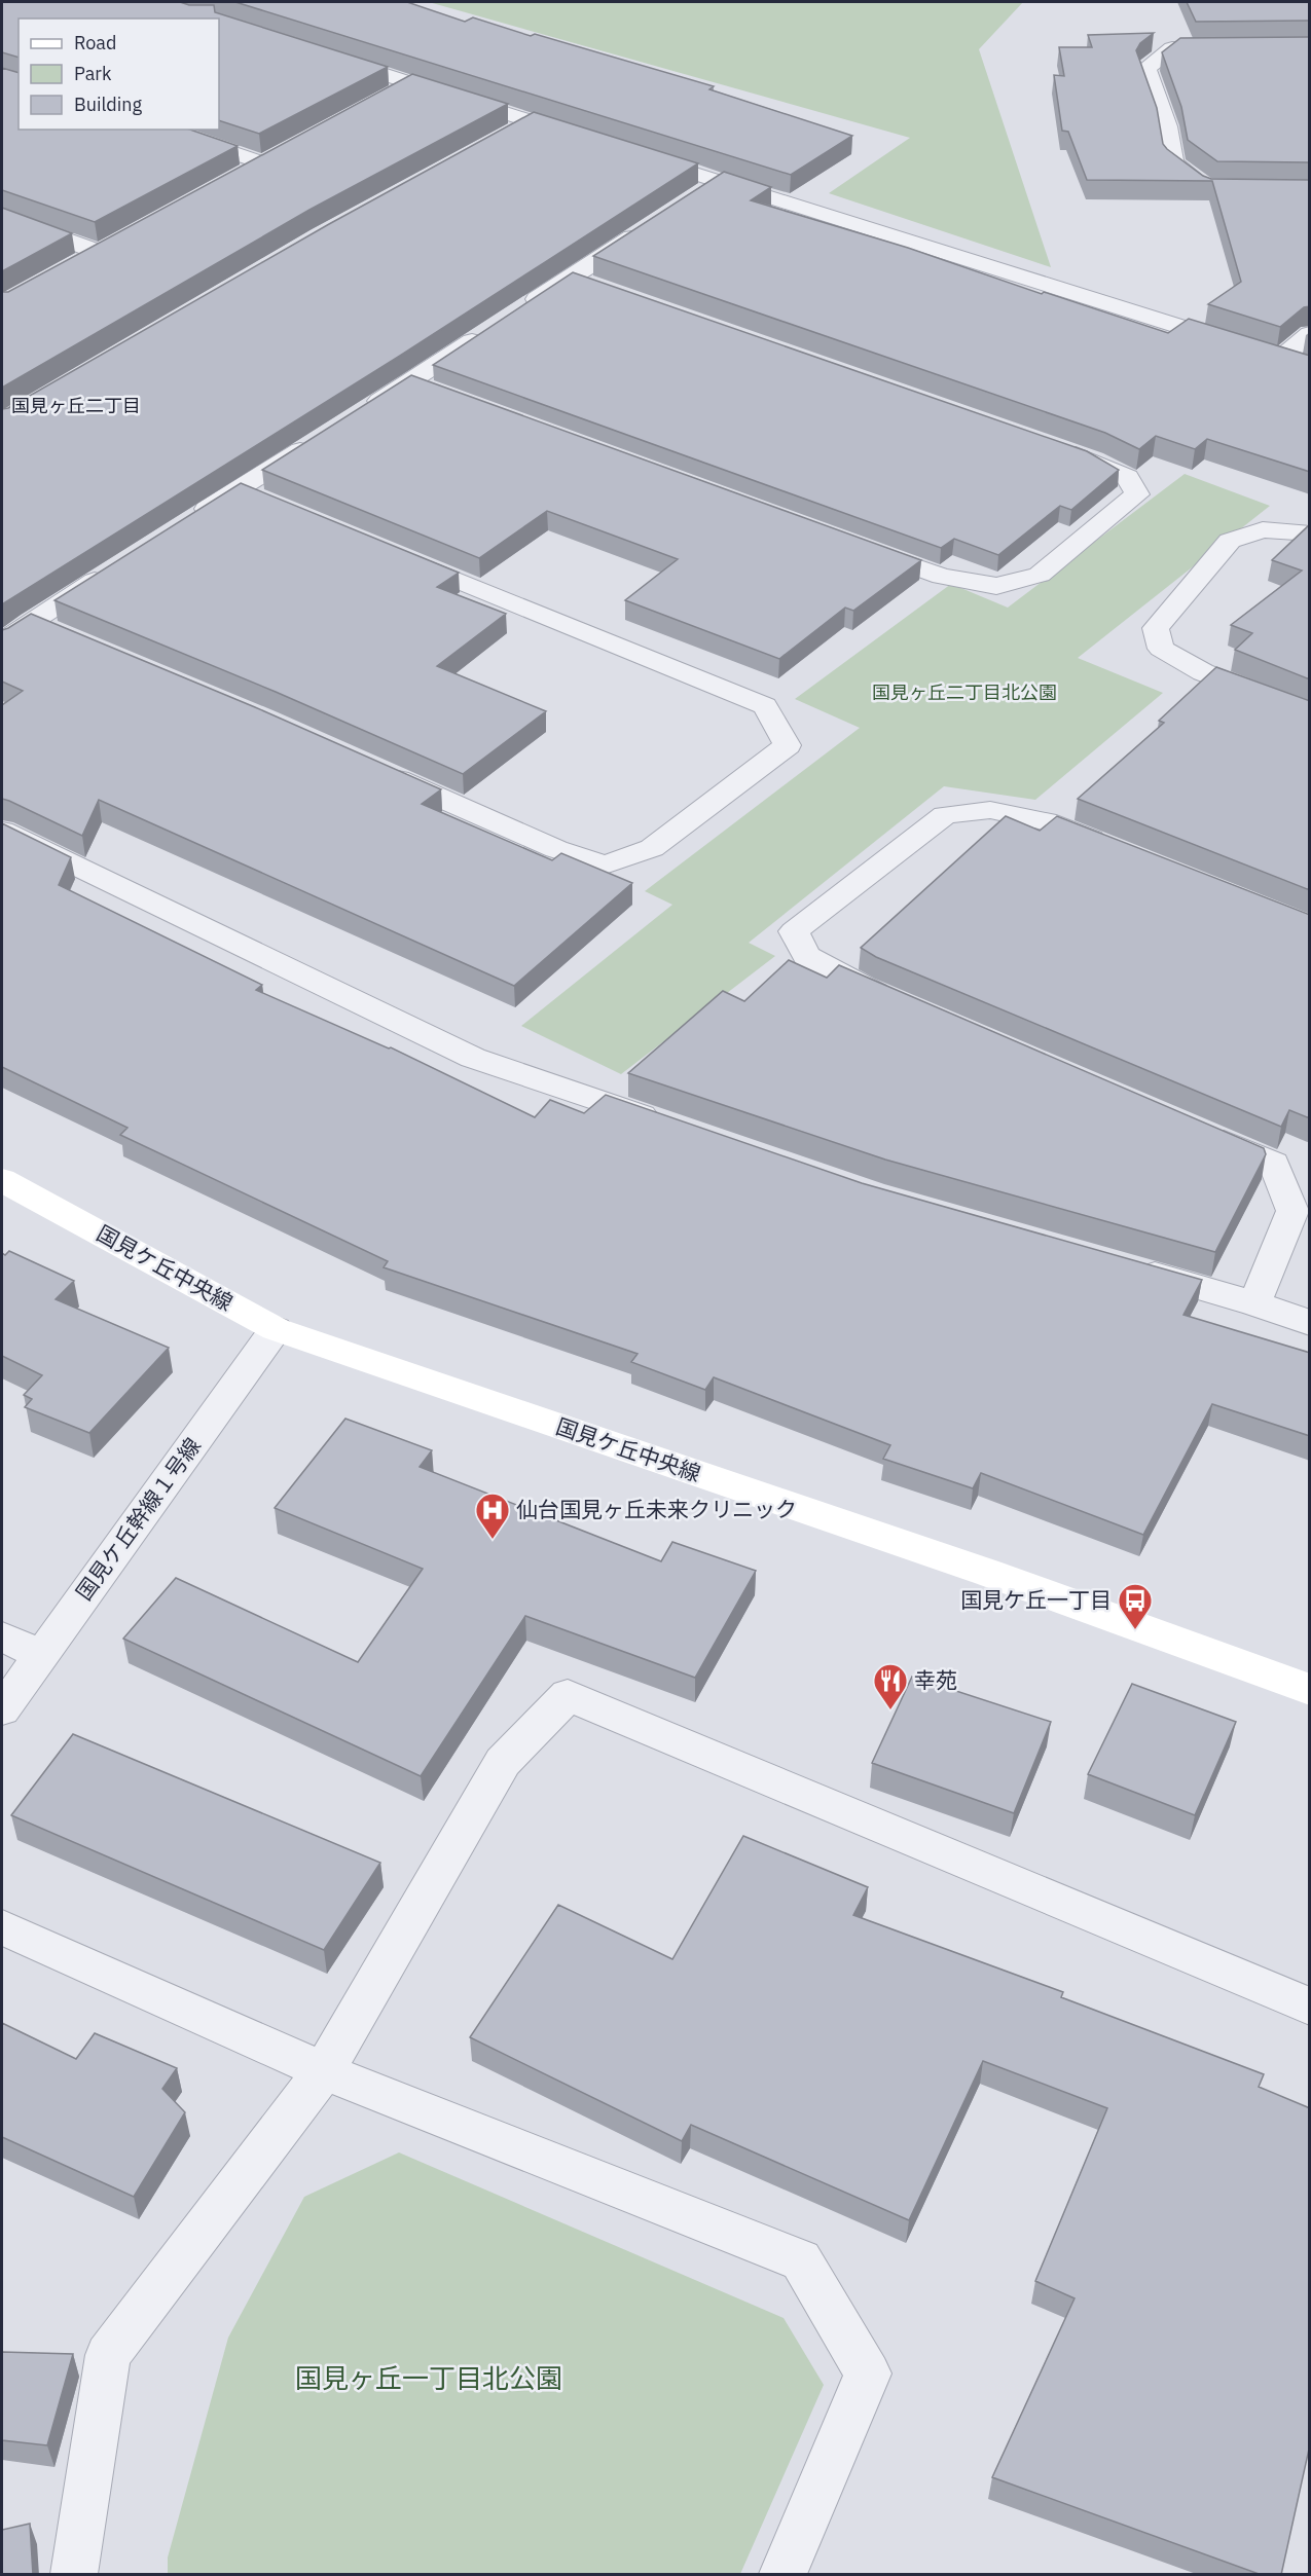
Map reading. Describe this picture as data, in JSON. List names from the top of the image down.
{
  "streets": {
    "street": ["国見ケ丘中央線", "国見ケ丘幹線１号線"]
  },
  "crossings": [
    ["国見ケ丘中央線", "国見ケ丘幹線１号線"]
  ],
  "districts": ["国見ヶ丘二丁目"],
  "parks": ["国見ヶ丘二丁目北公園", "国見ヶ丘一丁目北公園"],
  "places": {
    "hospital": ["仙台国見ヶ丘未来クリニック"],
    "bus stop": ["国見ケ丘一丁目"],
    "restaurant": ["幸苑"]
  },
  "legend": ["Road", "Park", "Building"]
}
